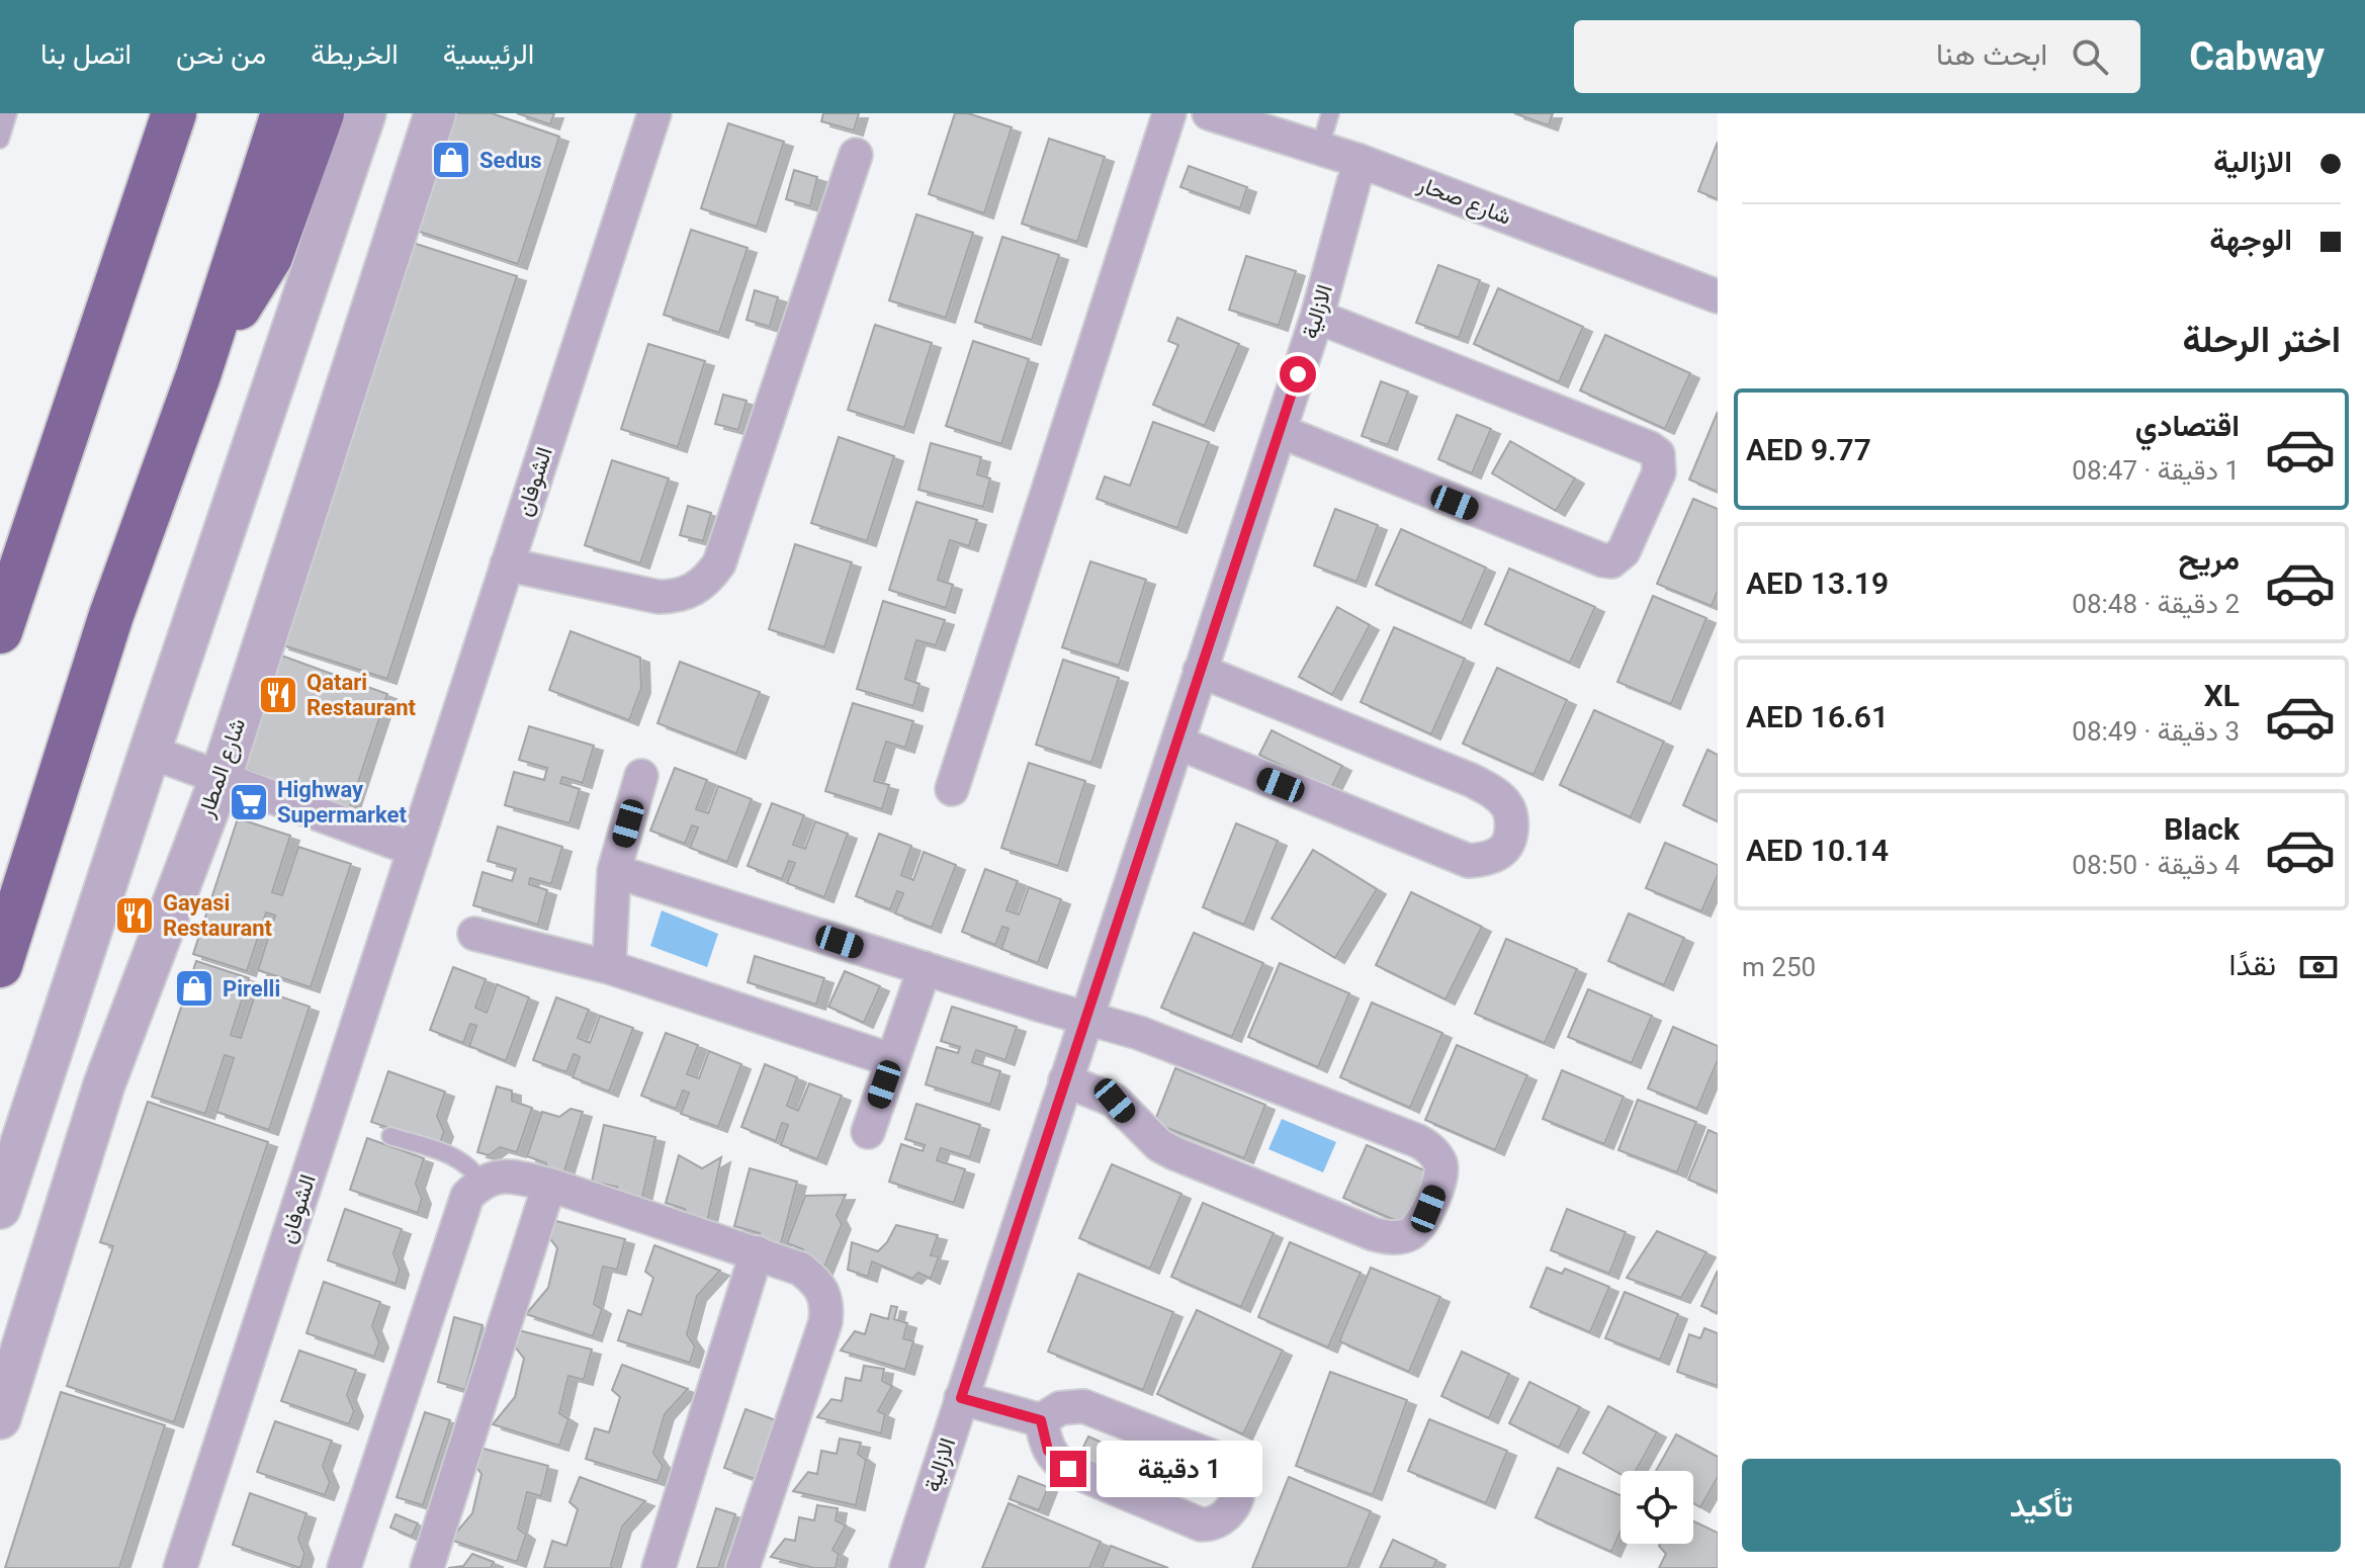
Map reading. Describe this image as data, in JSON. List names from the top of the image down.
{
  "streets": {
    "street": [
      "شارع صحار",
      "الازالية",
      "الشوفان",
      "شارع المطار"
    ]
  },
  "crossings": [
    ["شارع صحار", "الازالية"]
  ],
  "places": {
    "shop": ["Sedus", "Pirelli"],
    "restaurant": ["Qatari Restaurant", "Gayasi Restaurant"],
    "supermarket": ["Highway Supermarket"]
  },
  "page": {
    "header": "Cabway",
    "search": "ابحث هنا",
    "nav": [
      "الرئيسية",
      "الخريطة",
      "من نحن",
      "اتصل بنا"
    ],
    "banner": ["الازالية", "الوجهة"],
    "heading": "اختر الرحلة",
    "list": [
      {
        "name": "اقتصادي",
        "note": "1 دقيقة · 08:47",
        "value": "AED 9.77"
      },
      {
        "name": "مريح",
        "note": "2 دقيقة · 08:48",
        "value": "AED 13.19"
      },
      {
        "name": "XL",
        "note": "3 دقيقة · 08:49",
        "value": "AED 16.61"
      },
      {
        "name": "Black",
        "note": "4 دقيقة · 08:50",
        "value": "AED 10.14"
      }
    ],
    "pay": ["نقدًا", "250 m"],
    "bubble": "1 دقيقة",
    "buttons": "تأكيد"
  }
}
